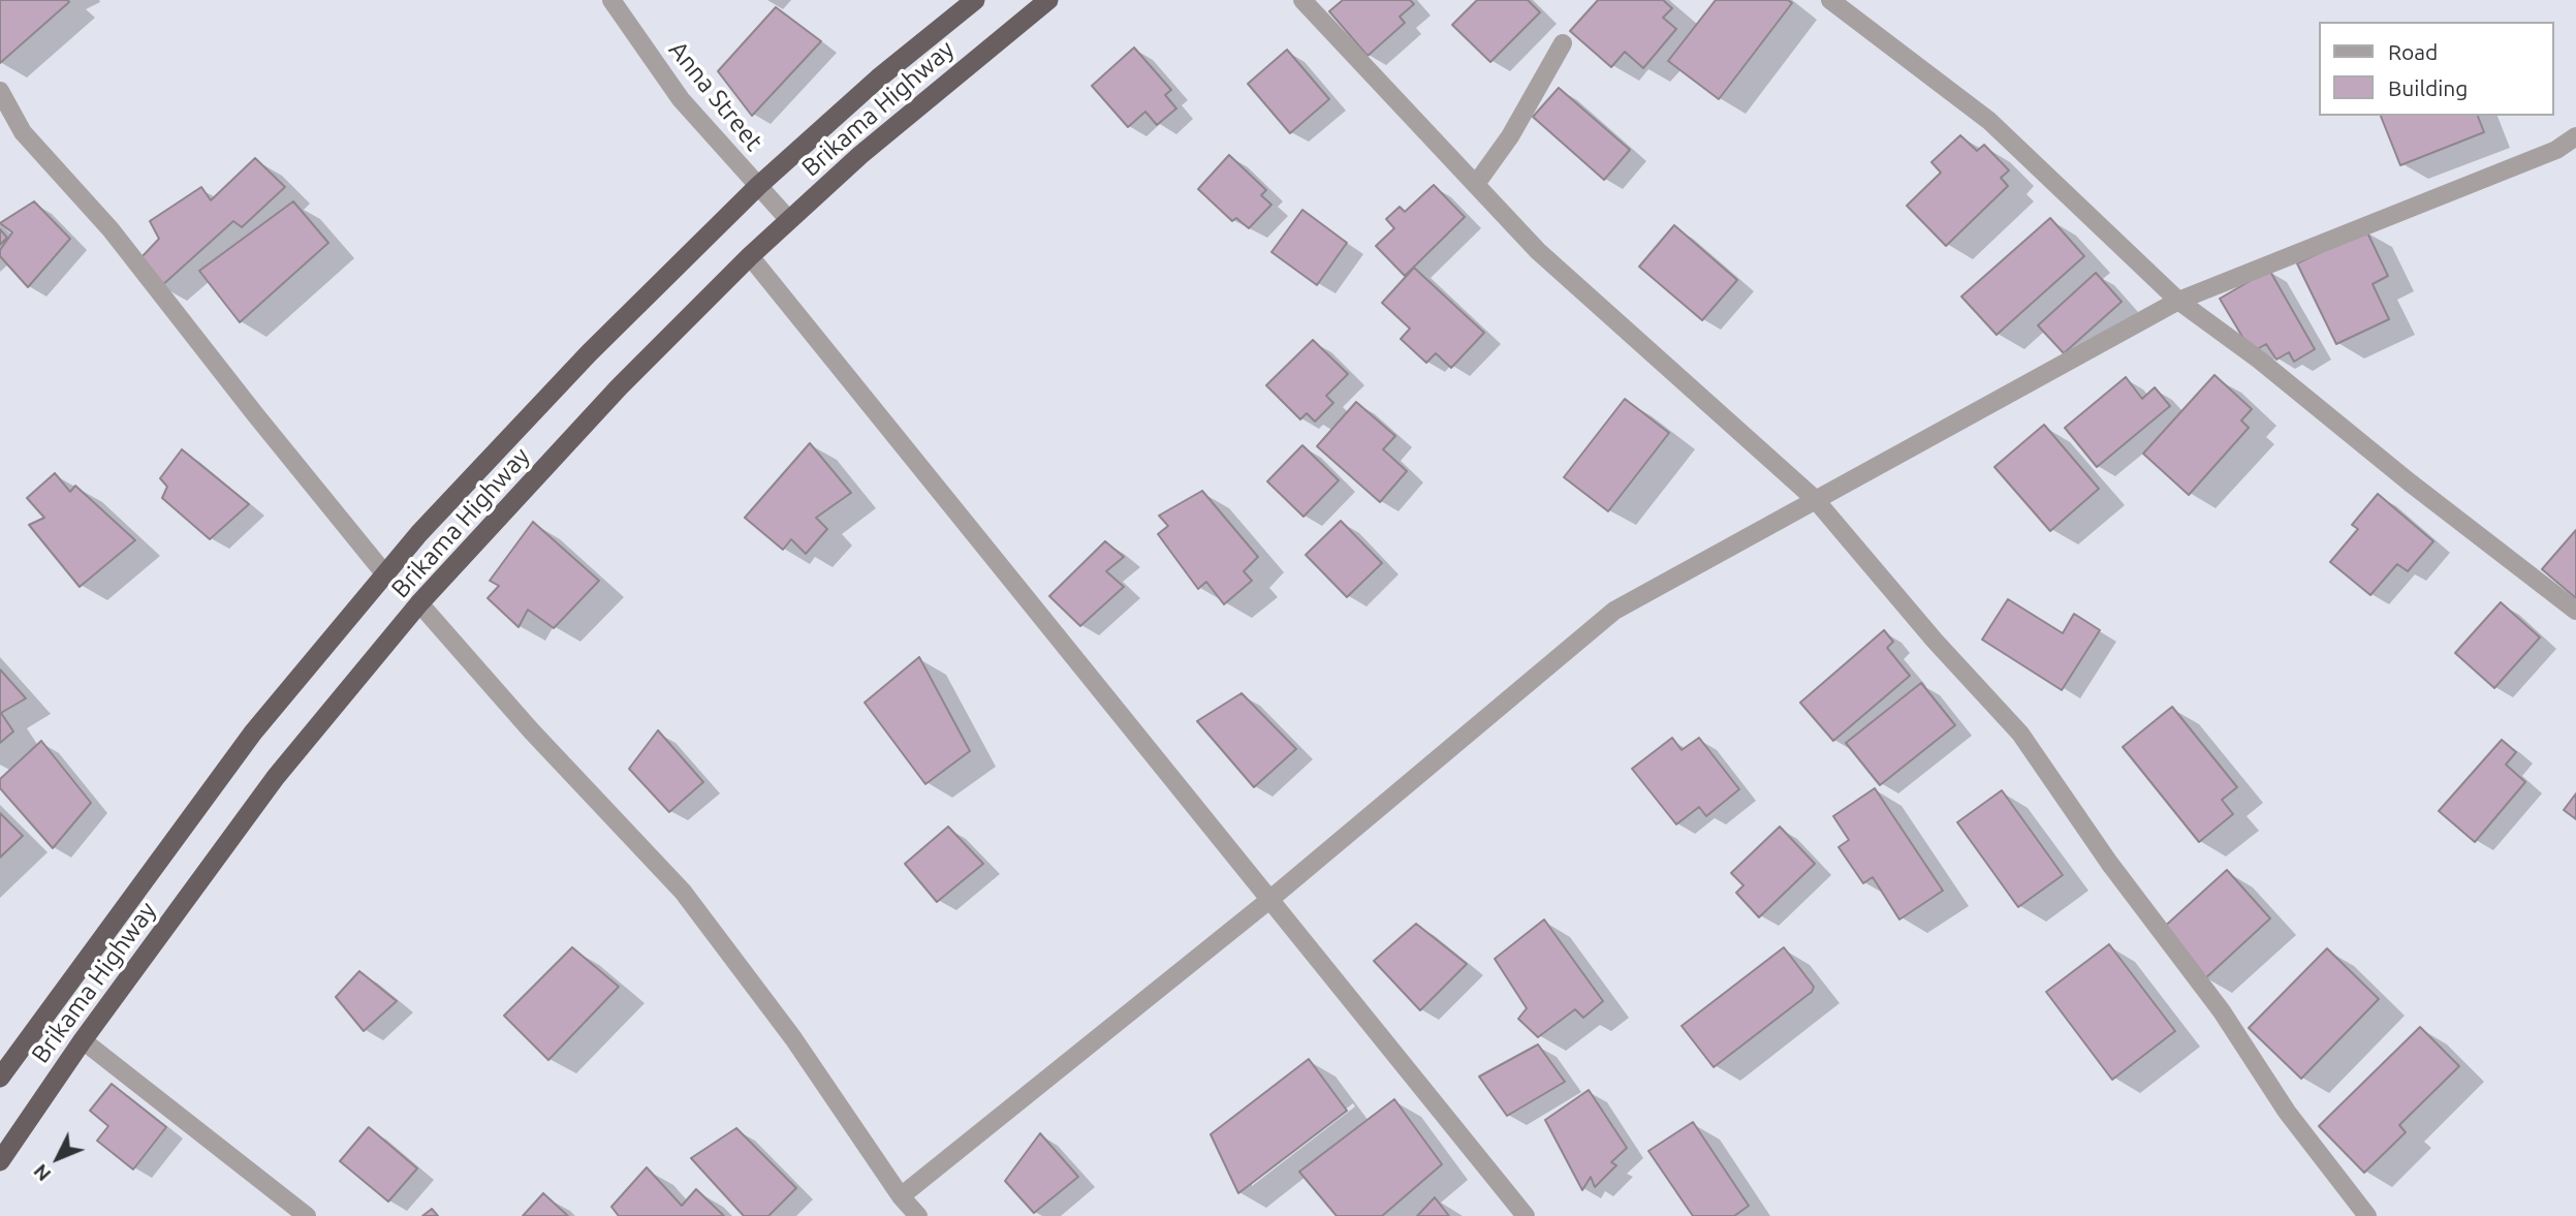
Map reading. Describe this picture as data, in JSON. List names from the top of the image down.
{
  "streets": {
    "highway": ["Brikama Highway"],
    "street": ["Anna Street"]
  },
  "crossings": [
    ["Anna Street", "Brikama Highway"]
  ],
  "legend": ["Road", "Building"],
  "north": "bottom left"
}
